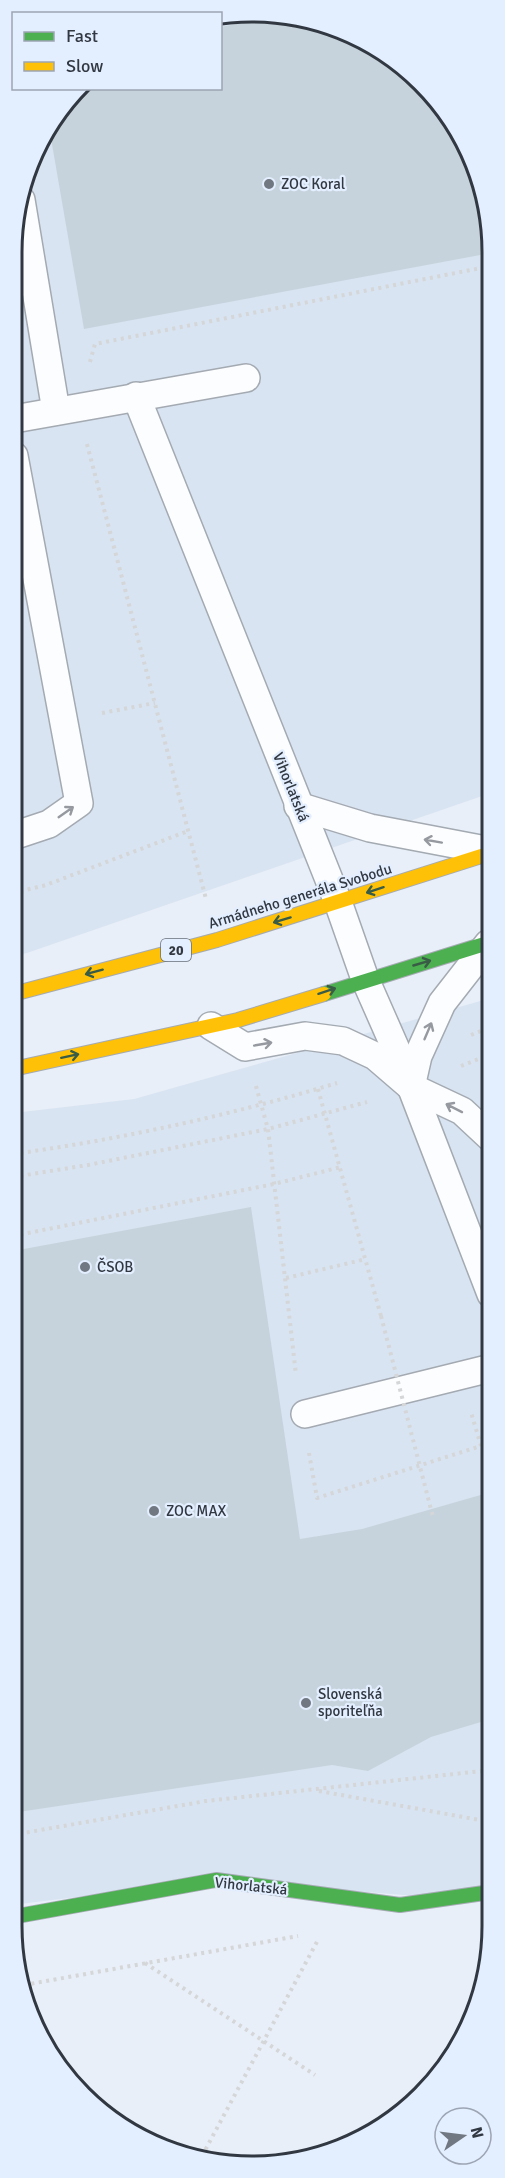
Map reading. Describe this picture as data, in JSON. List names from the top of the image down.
{
  "streets": {
    "main road": ["Vihorlatská", "Armádneho generála Svobodu", "20"]
  },
  "crossings": [
    ["Vihorlatská", "Armádneho generála Svobodu"]
  ],
  "places": [
    "ZOC Koral",
    "ČSOB",
    "ZOC MAX",
    "Slovenská sporiteľňa"
  ],
  "legend": ["Fast", "Slow"],
  "north": "right"
}
